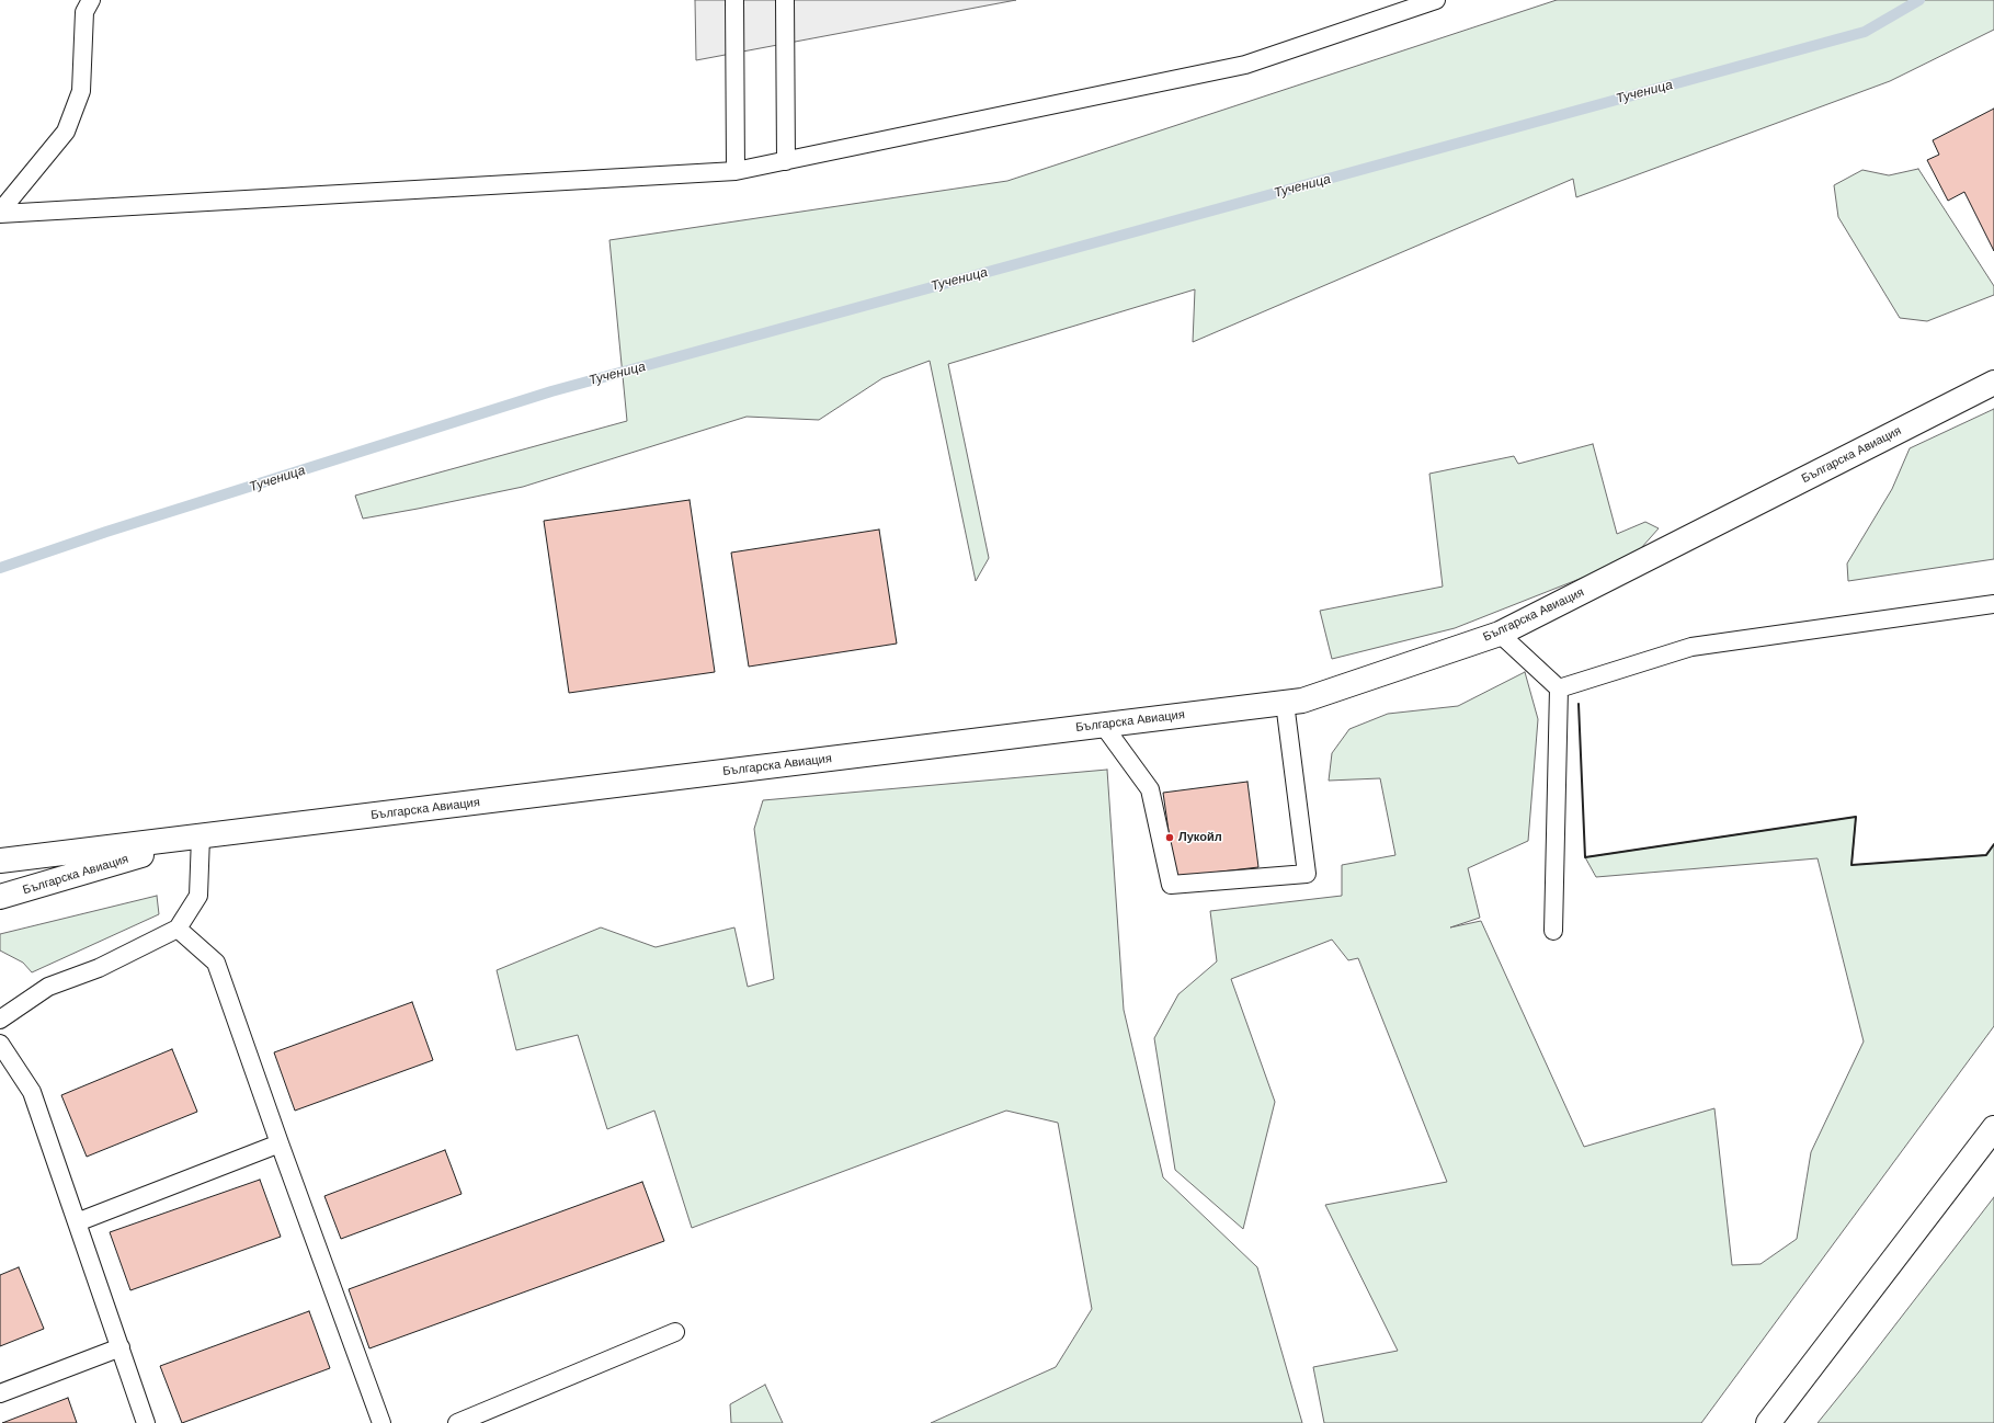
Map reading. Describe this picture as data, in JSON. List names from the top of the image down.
{
  "streets": {
    "main road": ["Българска Авиация"]
  },
  "water": ["Тученица"],
  "places": ["Лукойл"]
}
